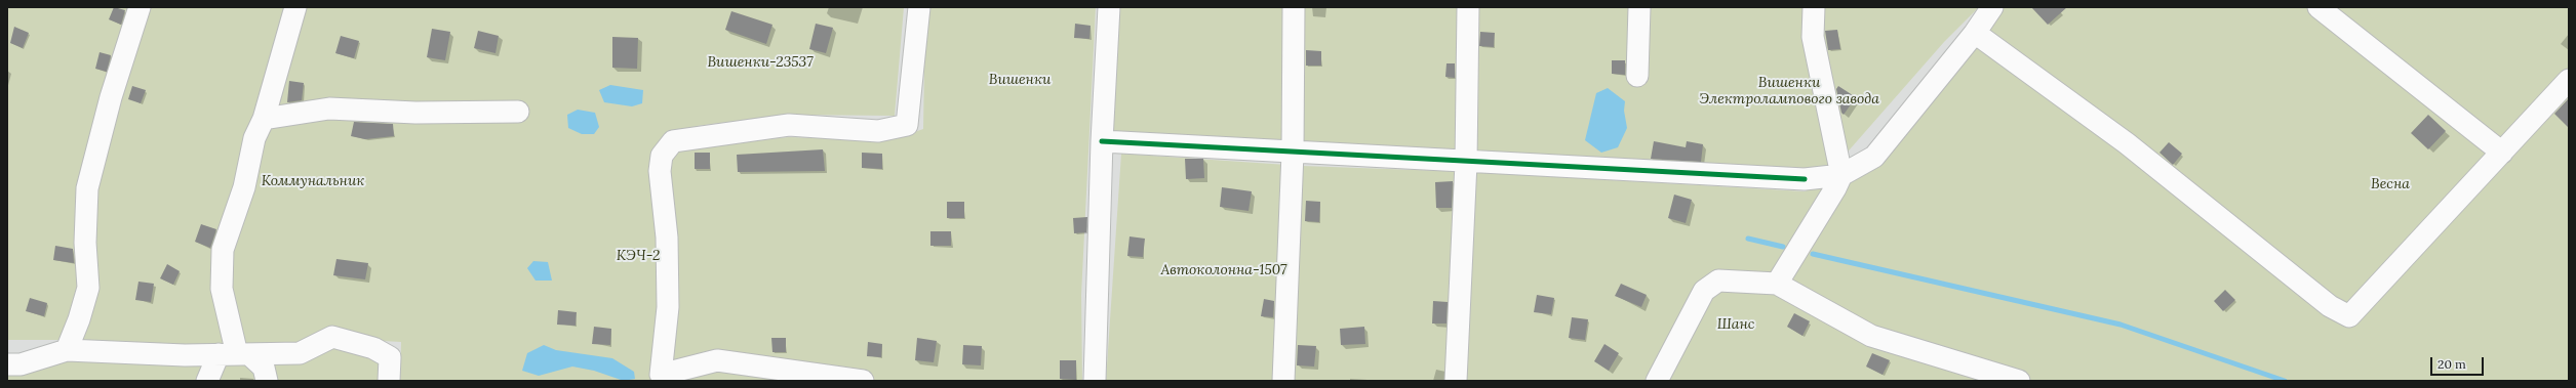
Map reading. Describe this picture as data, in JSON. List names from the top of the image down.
{
  "parks": [
    "Вишенки-23537",
    "Вишенки",
    "Вишенки Электролампового завода",
    "Коммунальник",
    "Весна",
    "КЭЧ-2",
    "Автоколонна-1507",
    "Шанс"
  ],
  "scale_bar": "20 m"
}
